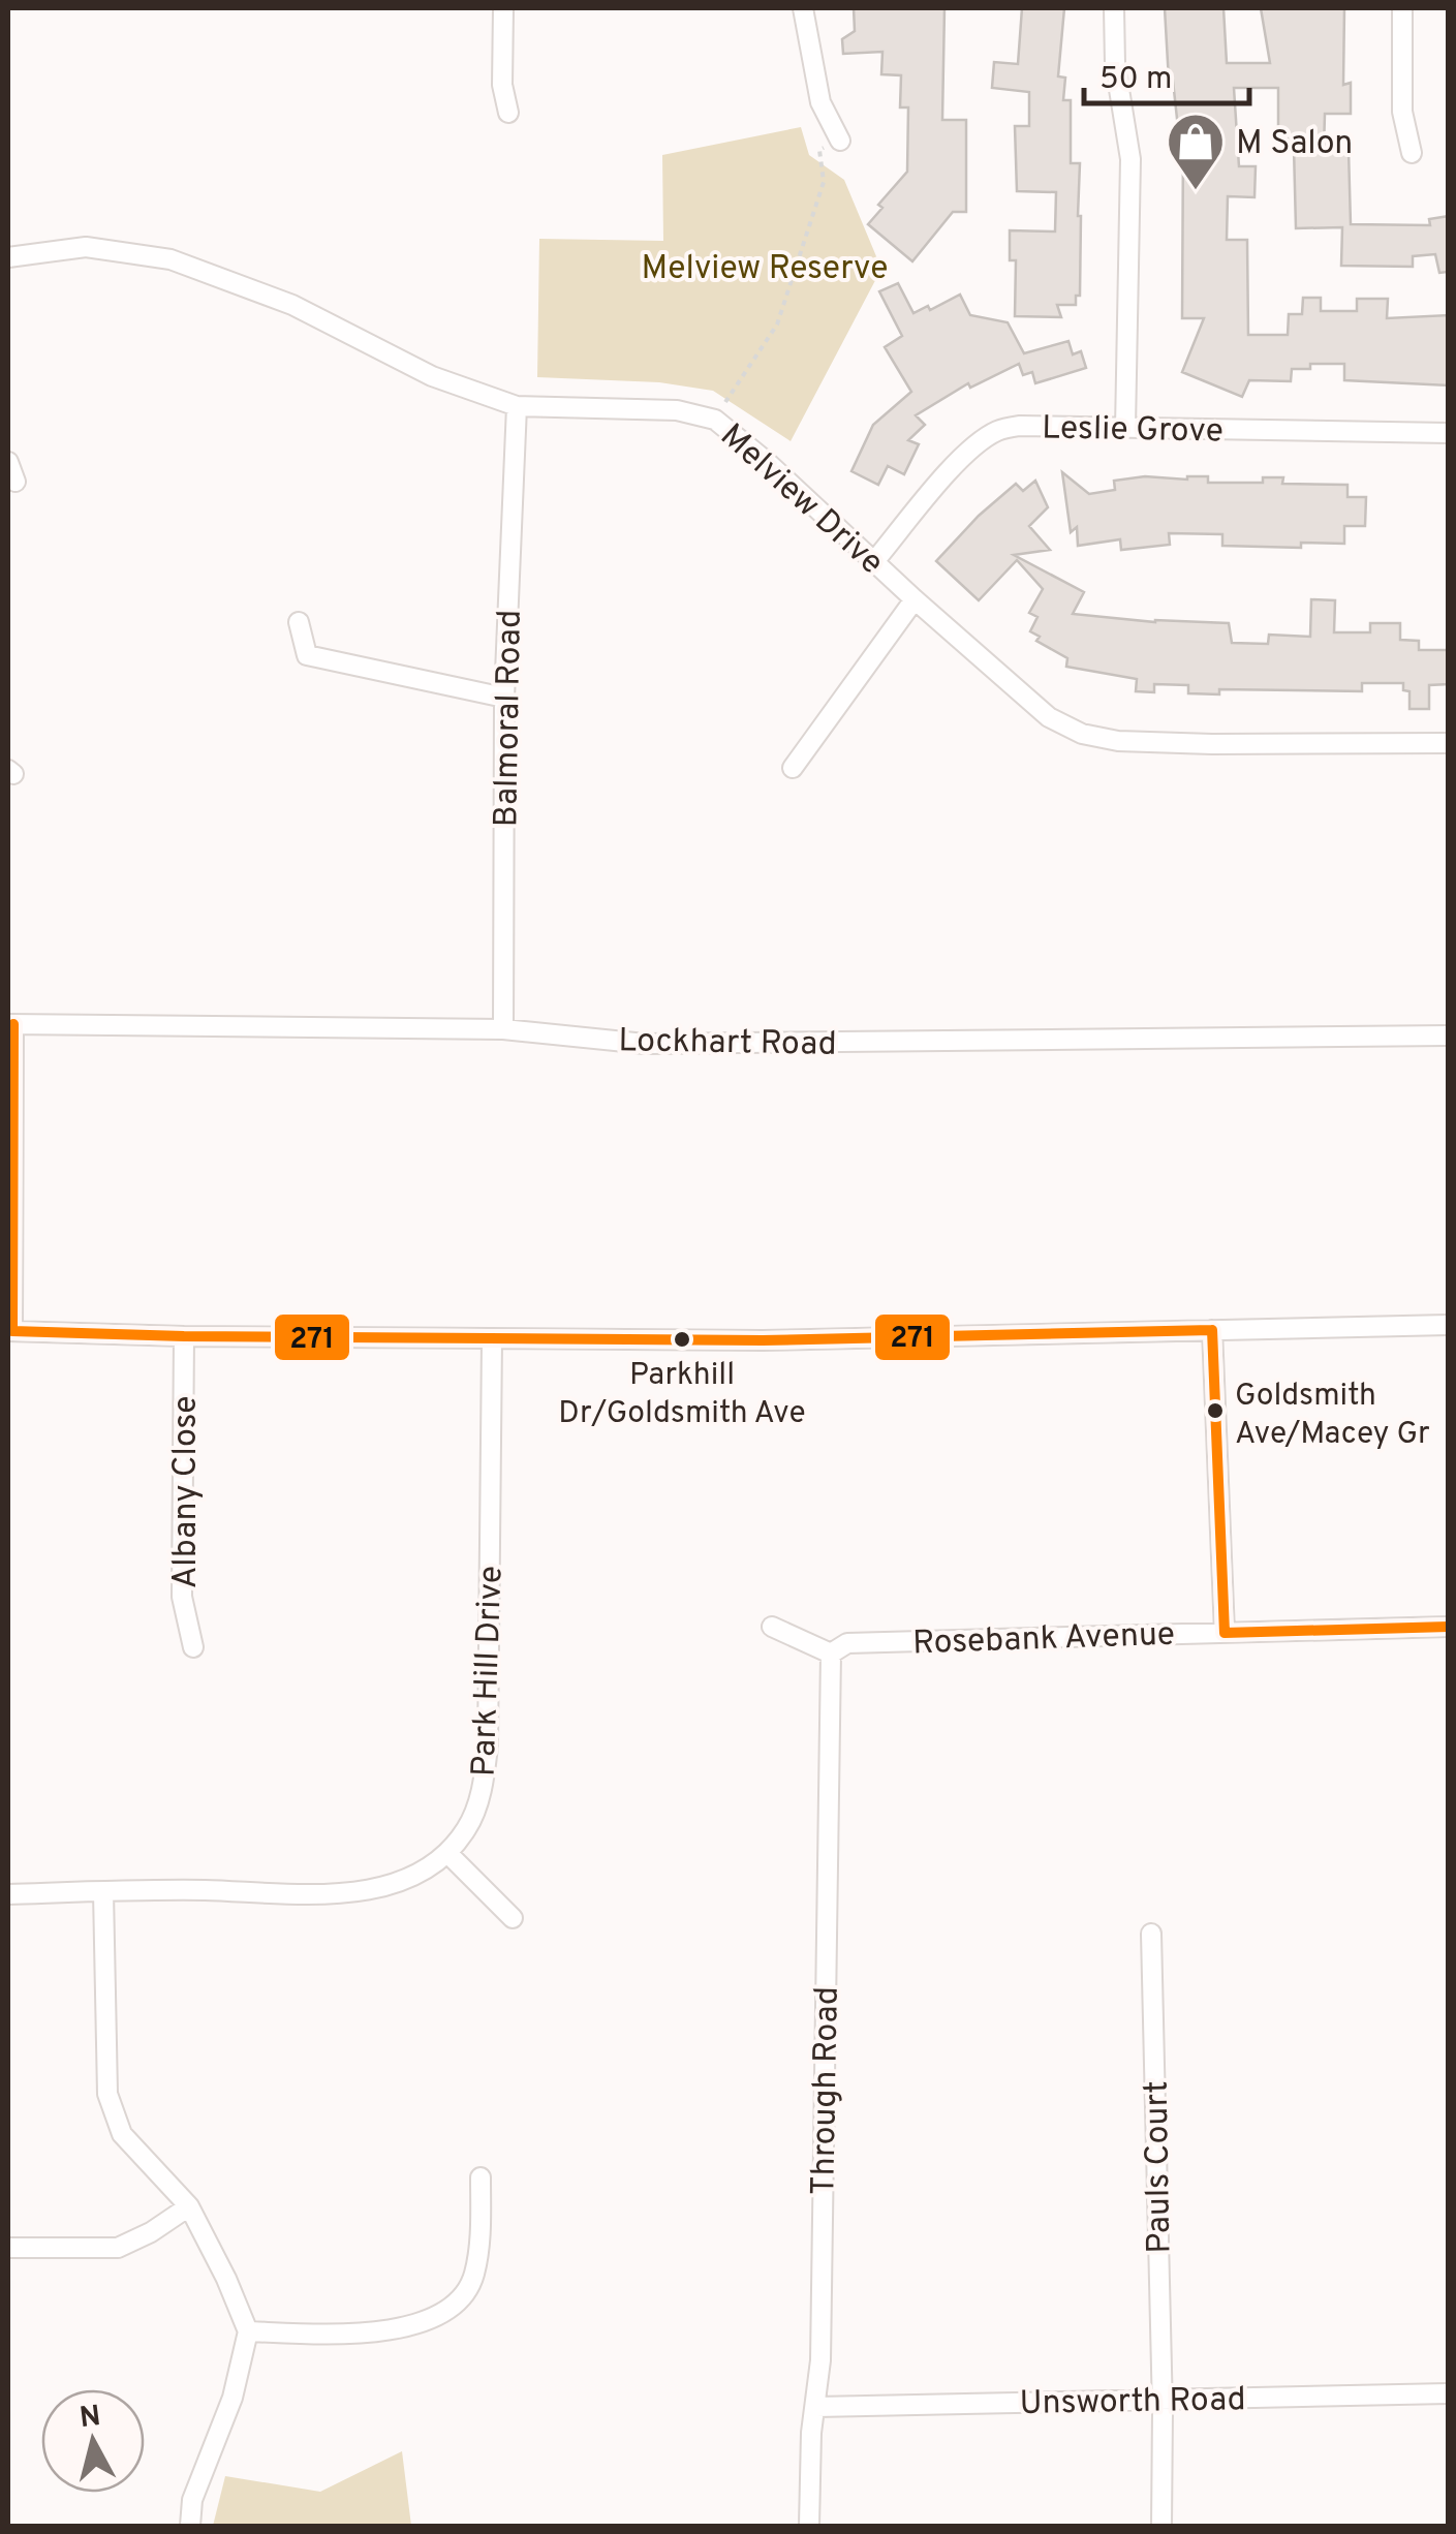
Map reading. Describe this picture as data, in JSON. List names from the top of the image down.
{
  "streets": {
    "street": [
      "Leslie Grove",
      "Melview Drive",
      "Balmoral Road",
      "Lockhart Road",
      "Albany Close",
      "Rosebank Avenue",
      "Park Hill Drive",
      "Through Road",
      "Pauls Court",
      "Unsworth Road"
    ]
  },
  "crossings": [
    ["Leslie Grove", "Melview Drive"],
    ["Melview Drive", "Balmoral Road"],
    ["Balmoral Road", "Lockhart Road"],
    ["Rosebank Avenue", "Through Road"],
    ["Through Road", "Unsworth Road"],
    ["Pauls Court", "Unsworth Road"]
  ],
  "parks": ["Melview Reserve"],
  "places": {
    "shop": ["M Salon"],
    "other": ["Parkhill Dr/Goldsmith Ave", "Goldsmith Ave/Macey Gr"]
  },
  "lines": ["transit line 271"],
  "scale_bar": "50 m",
  "north": "top"
}
